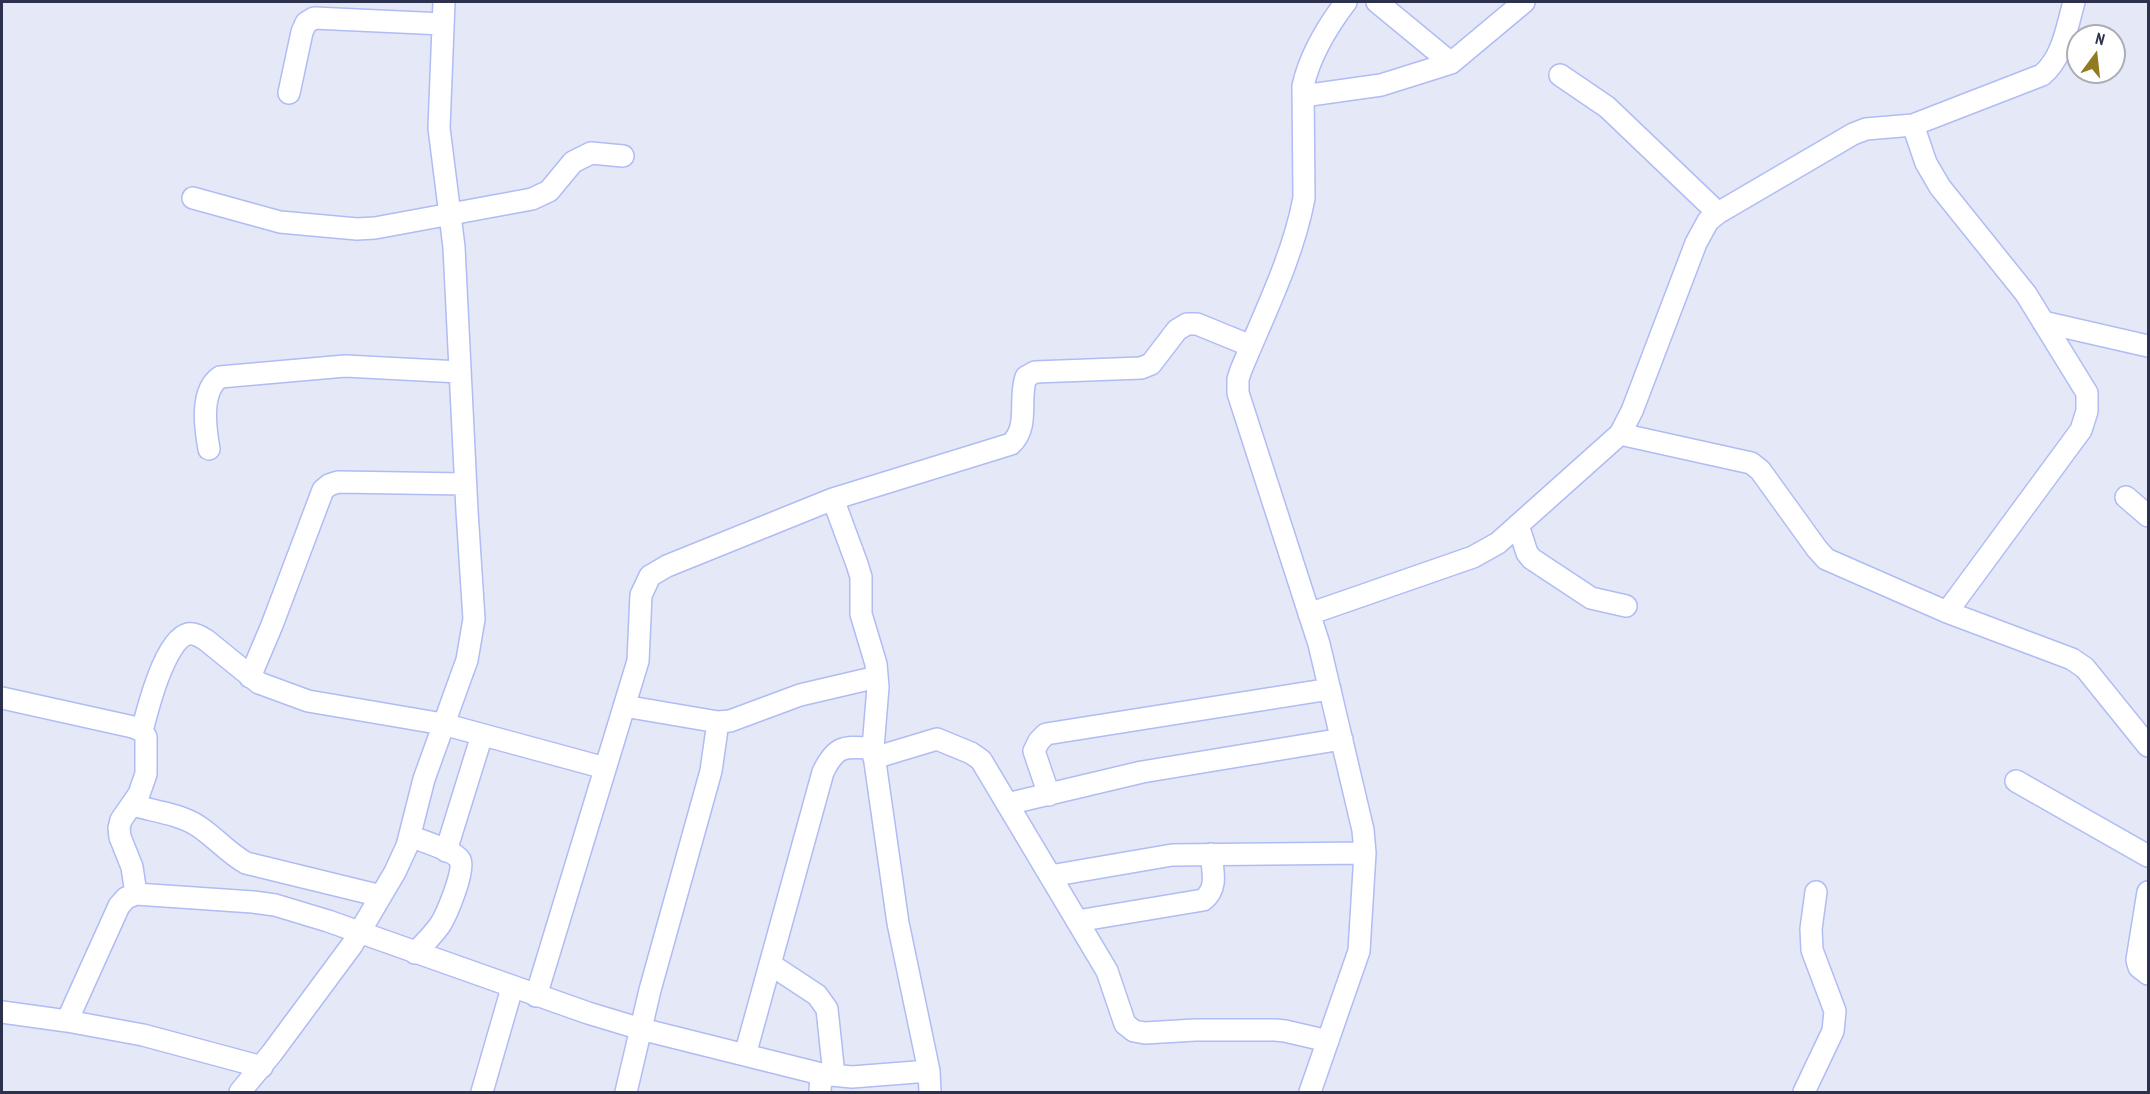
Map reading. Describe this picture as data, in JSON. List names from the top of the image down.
{
  "north": "top"
}
